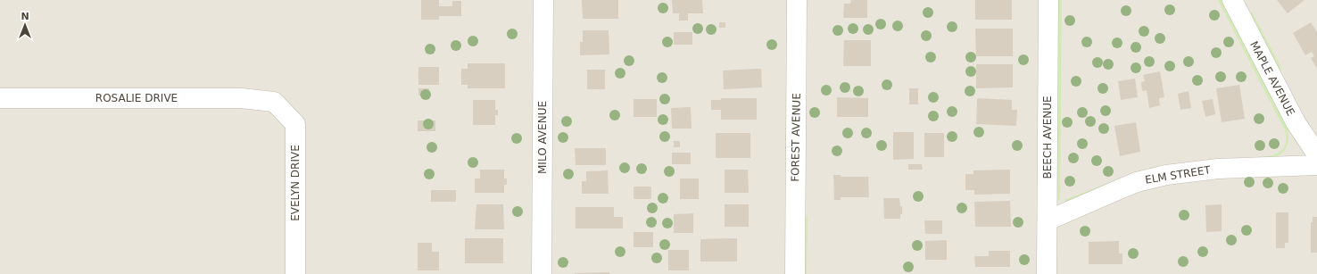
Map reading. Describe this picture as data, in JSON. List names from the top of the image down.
{
  "streets": {
    "street": [
      "MAPLE AVENUE",
      "ROSALIE DRIVE",
      "MILO AVENUE",
      "FOREST AVENUE",
      "BEECH AVENUE",
      "ELM STREET",
      "EVELYN DRIVE"
    ]
  },
  "crossings": [
    ["ROSALIE DRIVE", "EVELYN DRIVE"],
    ["BEECH AVENUE", "ELM STREET"]
  ],
  "north": "top"
}
